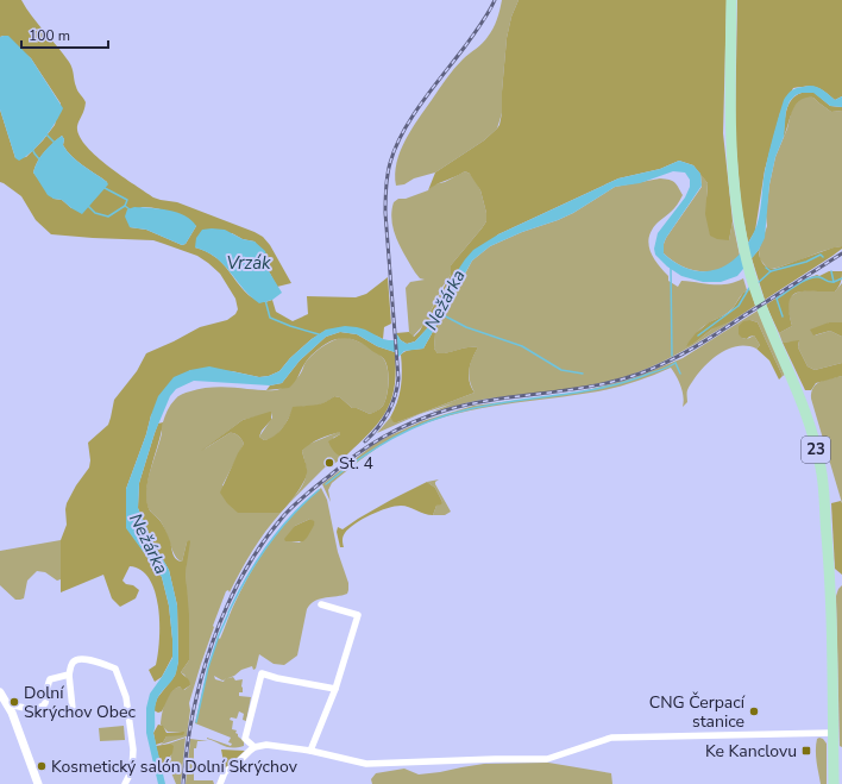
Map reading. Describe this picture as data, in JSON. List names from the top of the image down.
{
  "streets": {
    "main road": ["23"]
  },
  "water": ["Vrzák", "Nežárka"],
  "places": {
    "other": [
      "St. 4",
      "Dolní Skrýchov Obec",
      "CNG Čerpací stanice",
      "Kosmetický salón Dolní Skrýchov"
    ],
    "transit": ["Ke Kanclovu"]
  },
  "scale_bar": "100 m"
}
